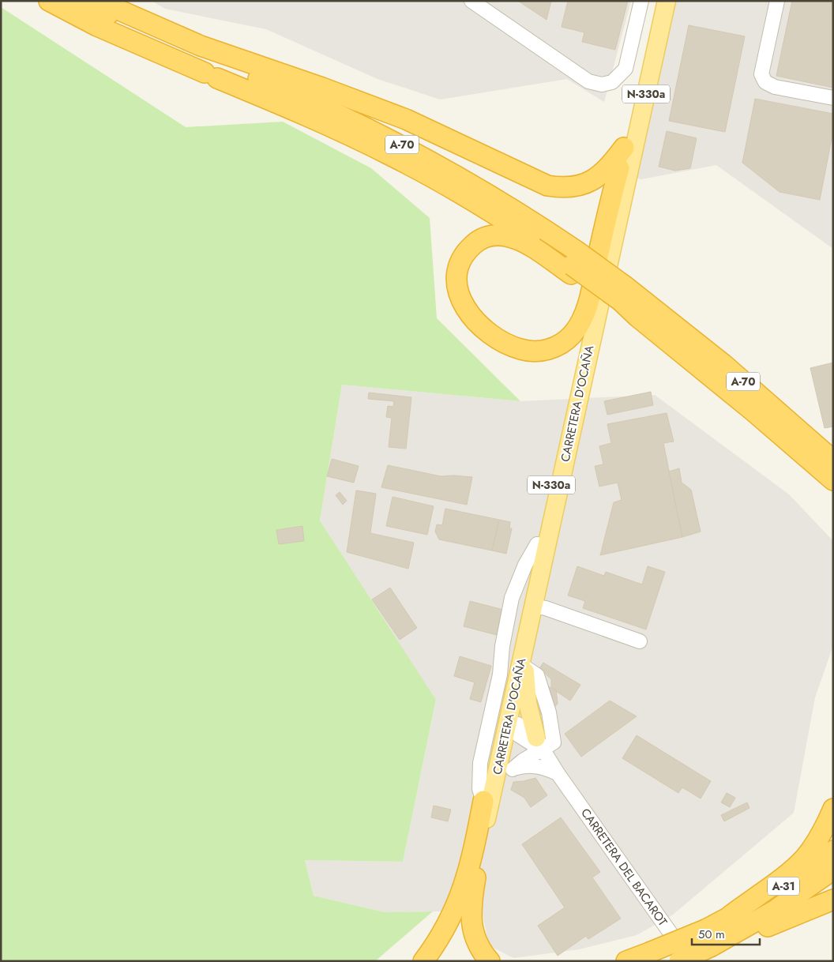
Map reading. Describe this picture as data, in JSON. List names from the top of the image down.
{
  "streets": {
    "highway": ["A-70", "A-31"],
    "main road": ["N-330a", "CARRETERA D'OCAÑA"],
    "street": ["CARRETERA DEL BACAROT"]
  },
  "crossings": [
    ["CARRETERA D'OCAÑA", "CARRETERA DEL BACAROT"]
  ],
  "scale_bar": "50 m"
}
